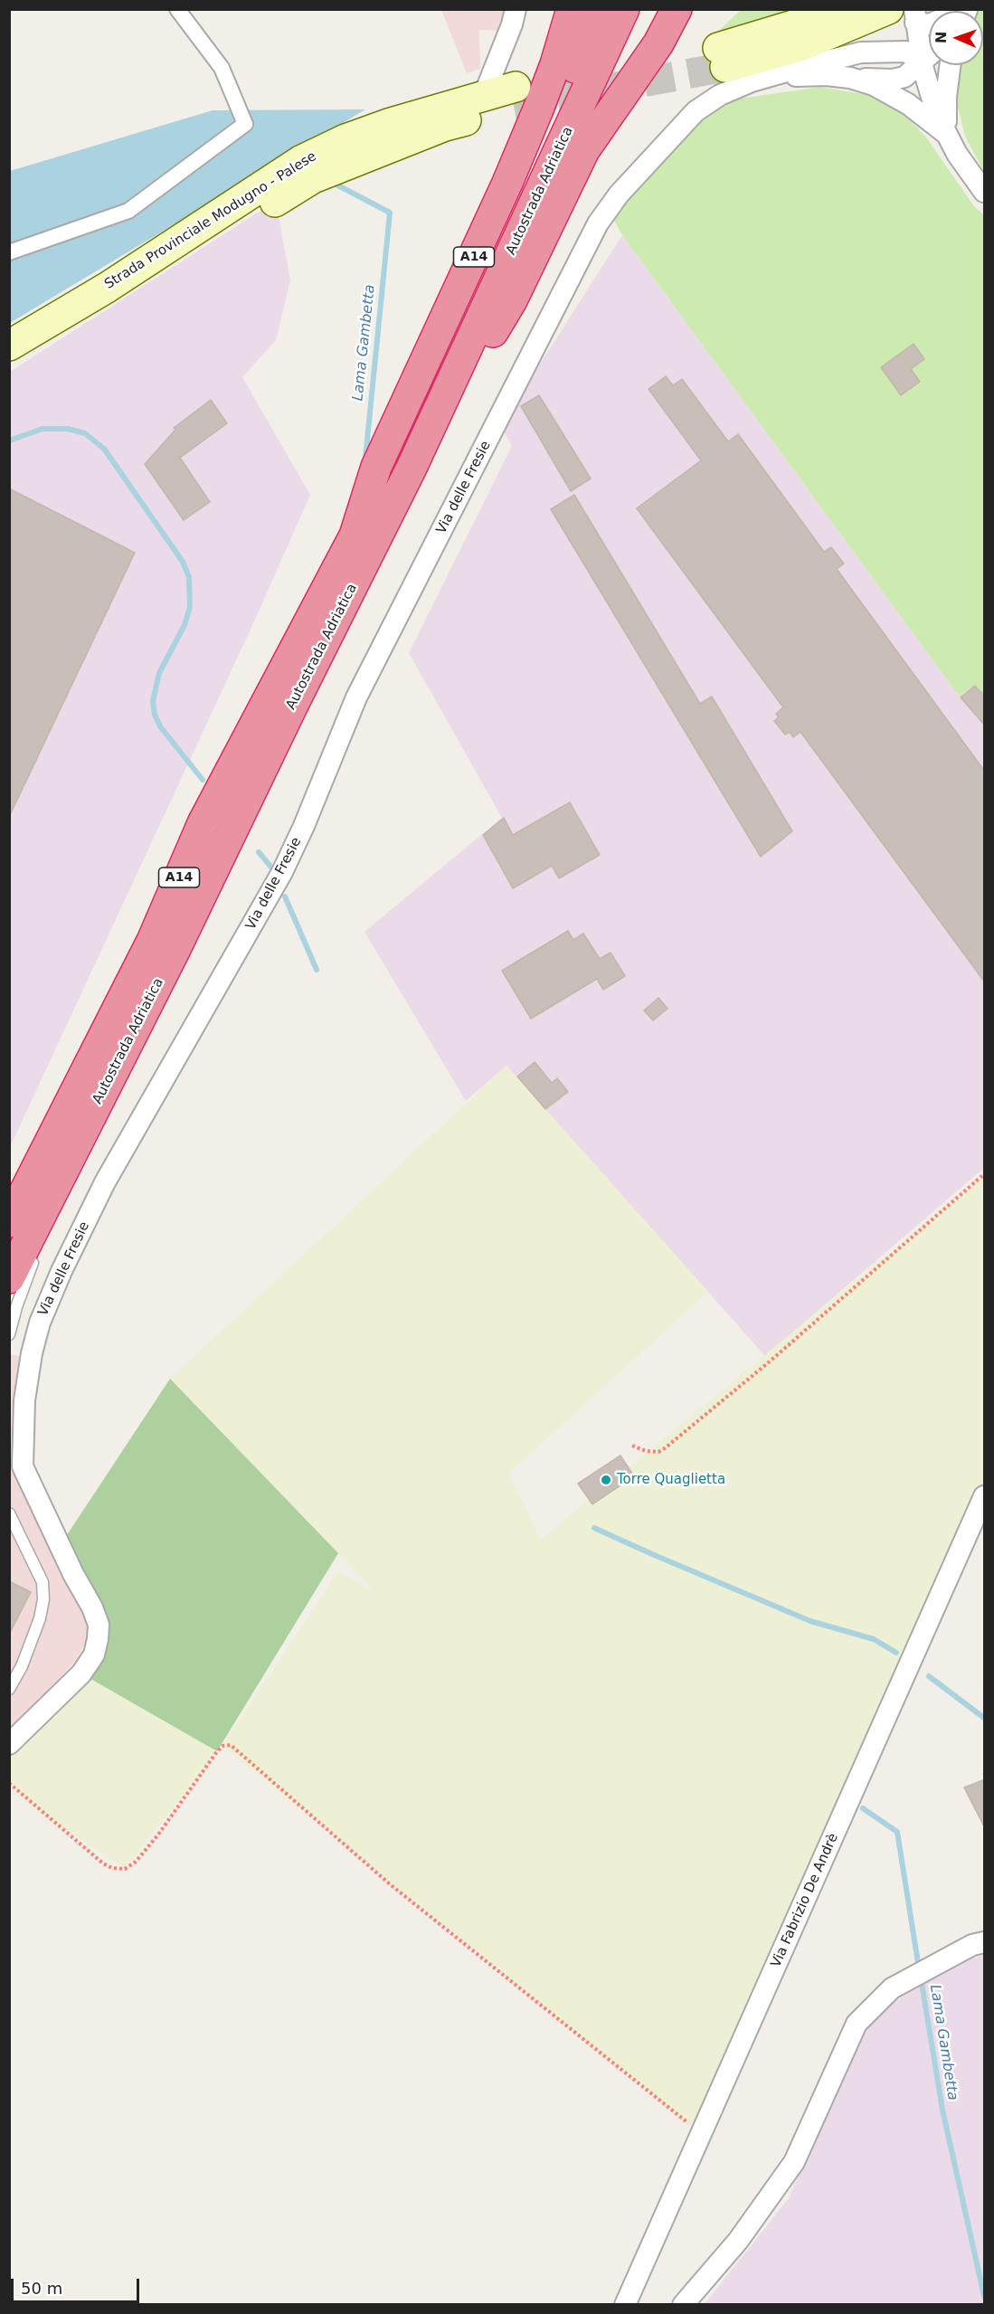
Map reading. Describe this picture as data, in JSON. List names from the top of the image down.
{
  "streets": {
    "highway": ["Autostrada Adriatica", "A14"],
    "main road": ["Strada Provinciale Modugno - Palese"],
    "street": ["Via delle Fresie", "Via Fabrizio De Andrè"]
  },
  "crossings": [
    ["Autostrada Adriatica", "A14"]
  ],
  "water": ["Lama Gambetta"],
  "places": ["Torre Quaglietta"],
  "scale_bar": "50 m",
  "north": "left"
}
